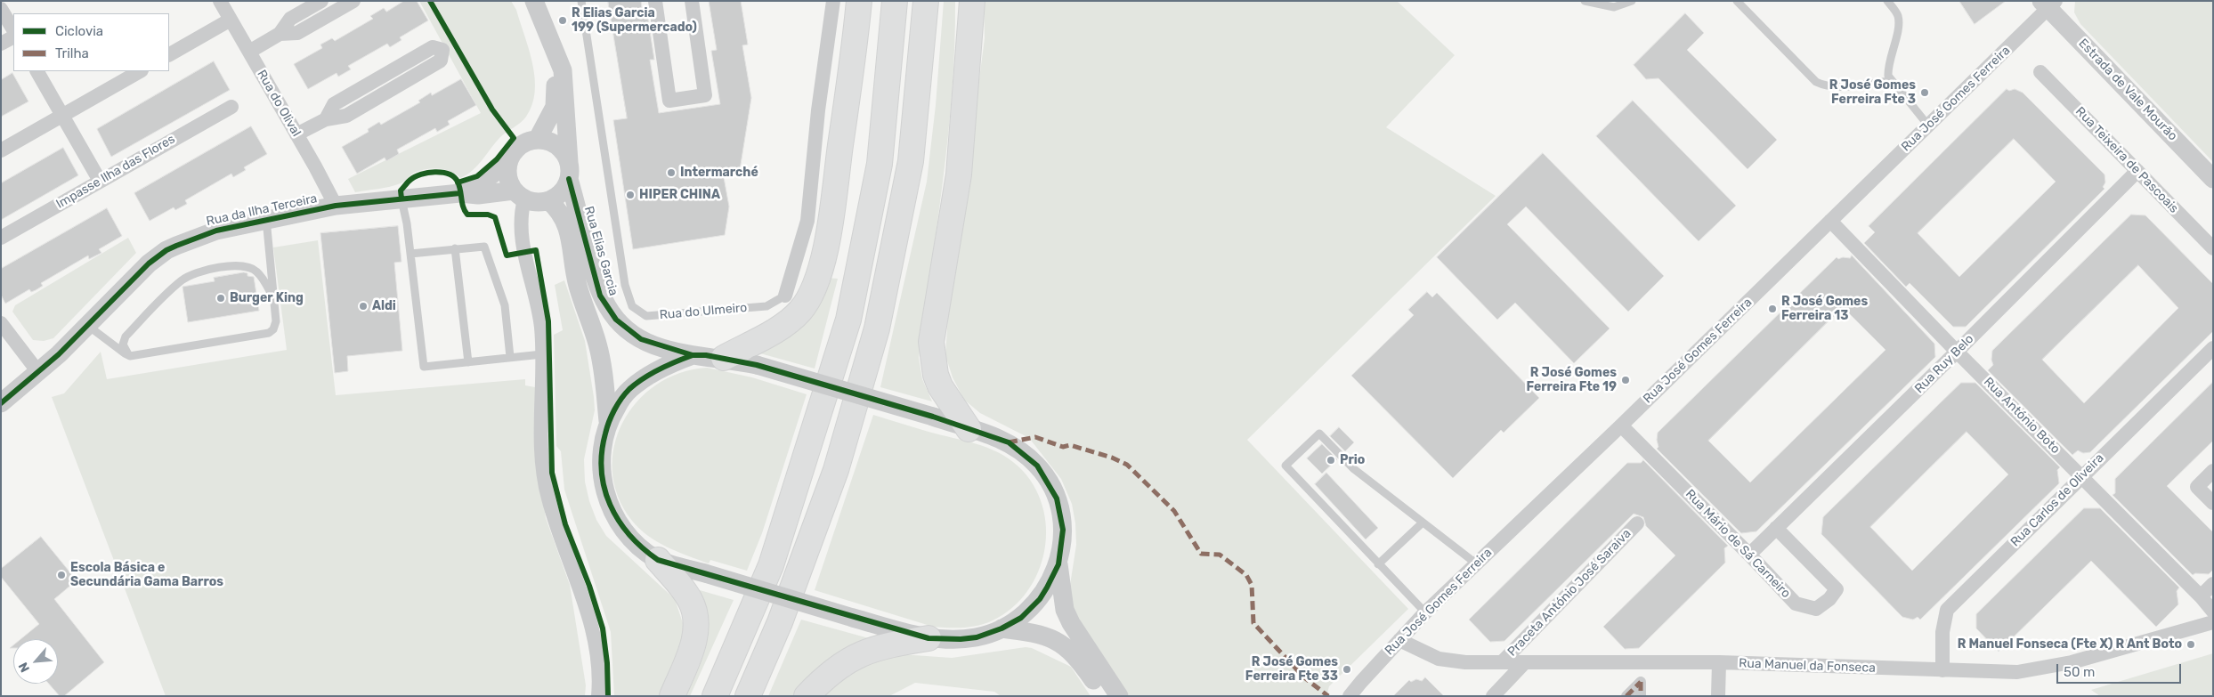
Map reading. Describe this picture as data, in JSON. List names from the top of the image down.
{
  "streets": {
    "street": [
      "Estrada de Vale Mourão",
      "Rua José Gomes Ferreira",
      "Rua do Olival",
      "Rua Teixeira de Pascoais",
      "Impasse Ilha das Flores",
      "Rua da Ilha Terceira",
      "Rua Elias Garcia",
      "Rua do Ulmeiro",
      "Rua Ruy Belo",
      "Rua António Boto",
      "Rua Carlos de Oliveira",
      "Rua Mário de Sá Carneiro",
      "Praceta António José Saraiva",
      "Rua Manuel da Fonseca"
    ]
  },
  "crossings": [
    ["Estrada de Vale Mourão", "Rua José Gomes Ferreira"],
    ["Rua José Gomes Ferreira", "Rua António Boto"],
    ["Rua José Gomes Ferreira", "Rua Mário de Sá Carneiro"],
    ["Rua José Gomes Ferreira", "Rua Manuel da Fonseca"],
    ["Rua do Olival", "Rua da Ilha Terceira"],
    ["Rua Teixeira de Pascoais", "Rua Ruy Belo"],
    ["Rua da Ilha Terceira", "Rua Elias Garcia"],
    ["Rua Ruy Belo", "Rua António Boto"],
    ["Rua Ruy Belo", "Rua Mário de Sá Carneiro"],
    ["Rua António Boto", "Rua Carlos de Oliveira"],
    ["Rua Carlos de Oliveira", "Rua Manuel da Fonseca"],
    ["Praceta António José Saraiva", "Rua Manuel da Fonseca"]
  ],
  "places": [
    "R Elias Garcia 199 (Supermercado)",
    "R José Gomes Ferreira Fte 3",
    "Intermarché",
    "HIPER CHINA",
    "Burger King",
    "Aldi",
    "R José Gomes Ferreira 13",
    "R José Gomes Ferreira Fte 19",
    "Prio",
    "Escola Básica e Secundária Gama Barros",
    "R Manuel Fonseca (Fte X) R Ant Boto",
    "R José Gomes Ferreira Fte 33"
  ],
  "legend": ["Ciclovia", "Trilha"],
  "scale_bar": "50 m",
  "north": "bottom left"
}
